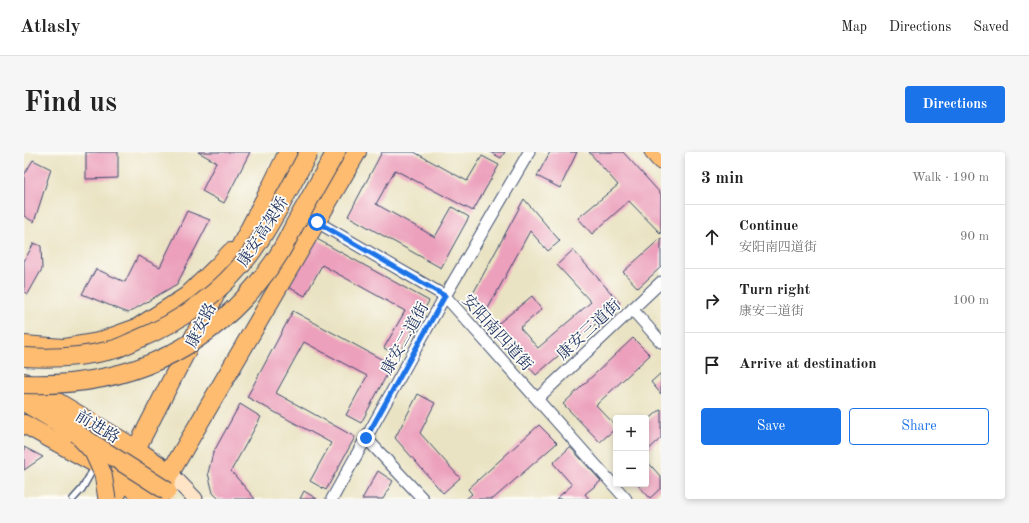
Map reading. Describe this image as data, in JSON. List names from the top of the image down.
{
  "streets": {
    "highway": ["康安高架桥", "康安路", "前进路"],
    "street": ["康安三道街", "安阳南四道街", "康安二道街"]
  },
  "crossings": [
    ["康安高架桥", "前进路"],
    ["康安路", "前进路"],
    ["康安三道街", "安阳南四道街"],
    ["安阳南四道街", "康安二道街"]
  ],
  "page": {
    "header": "Atlasly",
    "nav": ["Map", "Directions", "Saved"],
    "buttons": [
      "Directions",
      ["Save", "Share"]
    ],
    "title": "Find us",
    "heading": ["3 min", "Walk · 190 m"],
    "list": [
      ["Continue", "安阳南四道街", "90 m"],
      ["Turn right", "康安二道街", "100 m"],
      "Arrive at destination"
    ],
    "map_buttons": ["+", "−"]
  }
}
